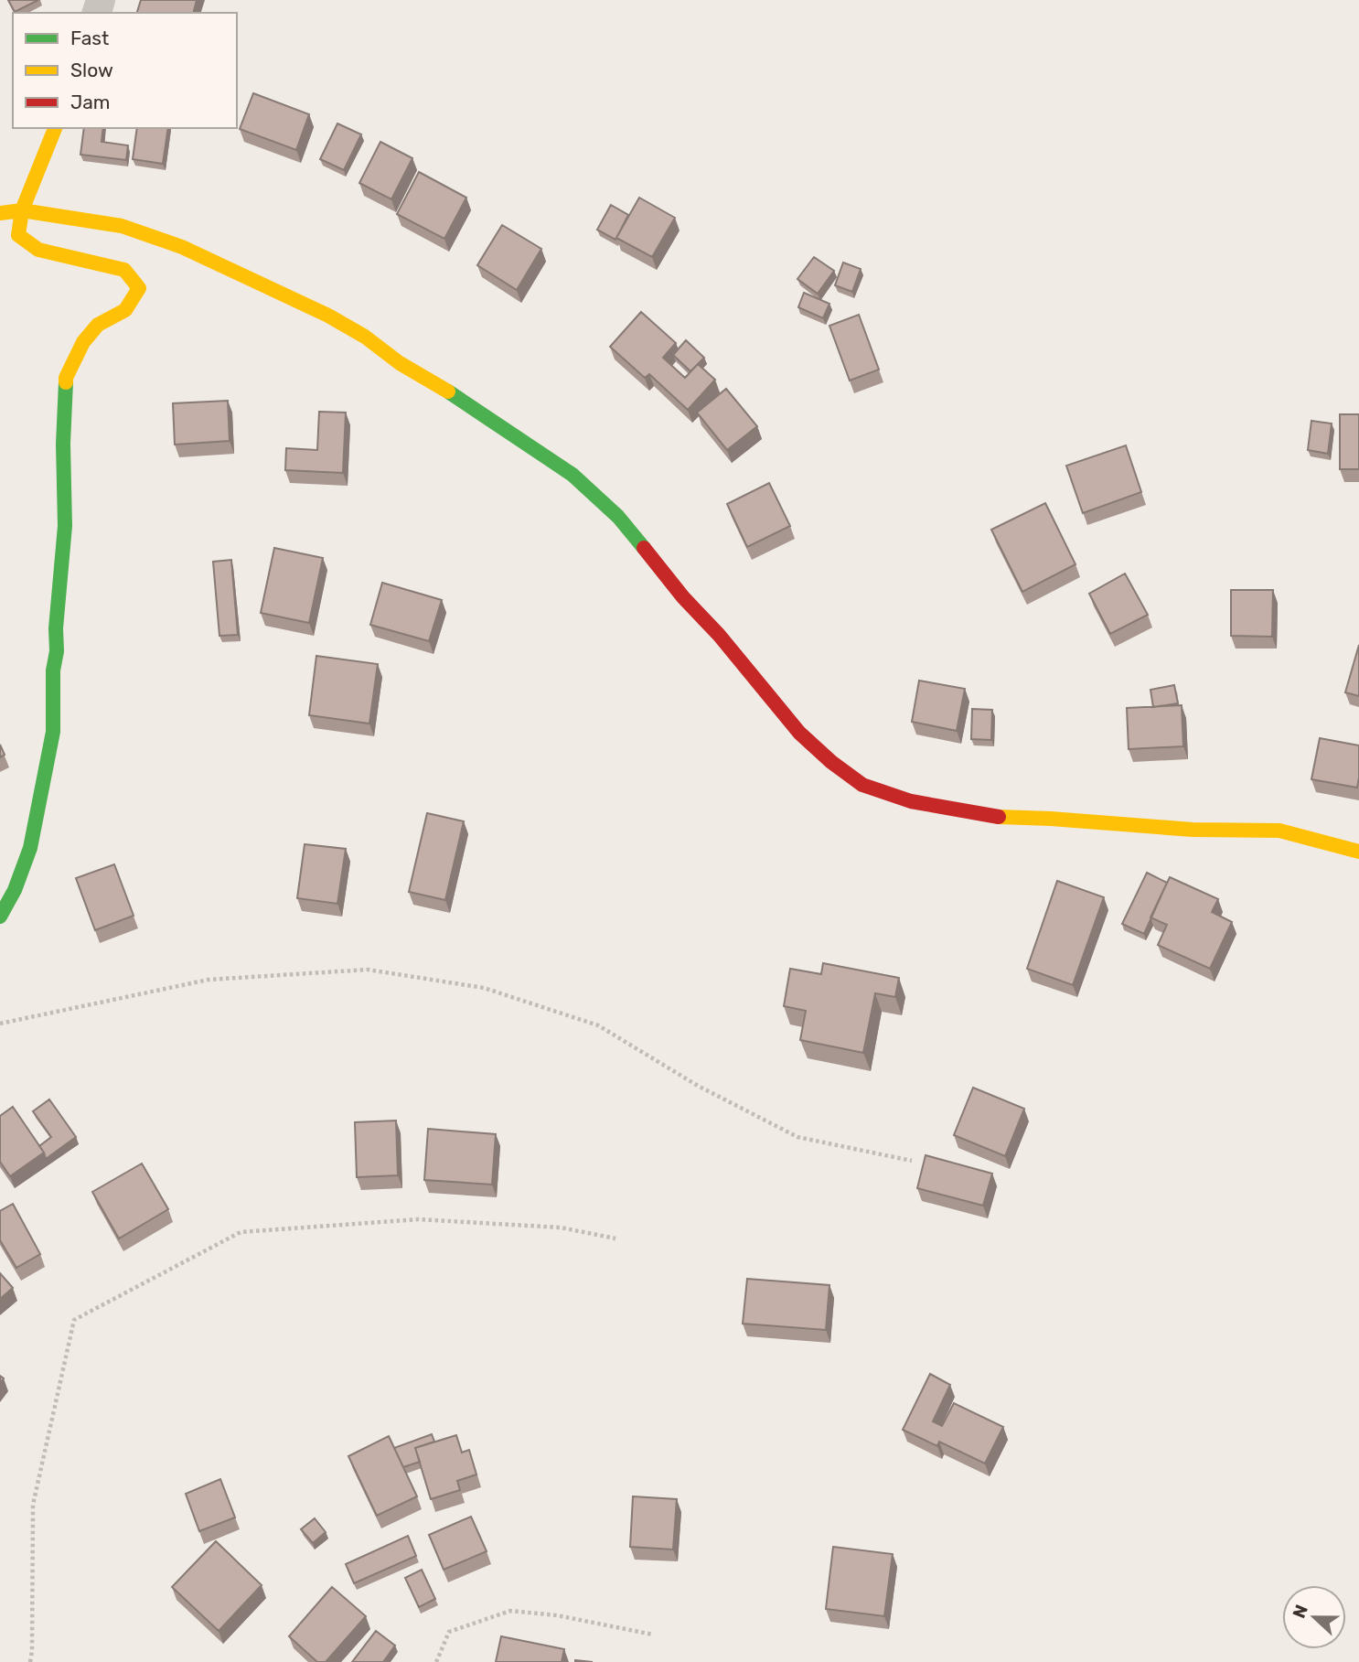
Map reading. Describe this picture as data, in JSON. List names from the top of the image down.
{
  "legend": ["Fast", "Slow", "Jam"],
  "north": "left"
}
